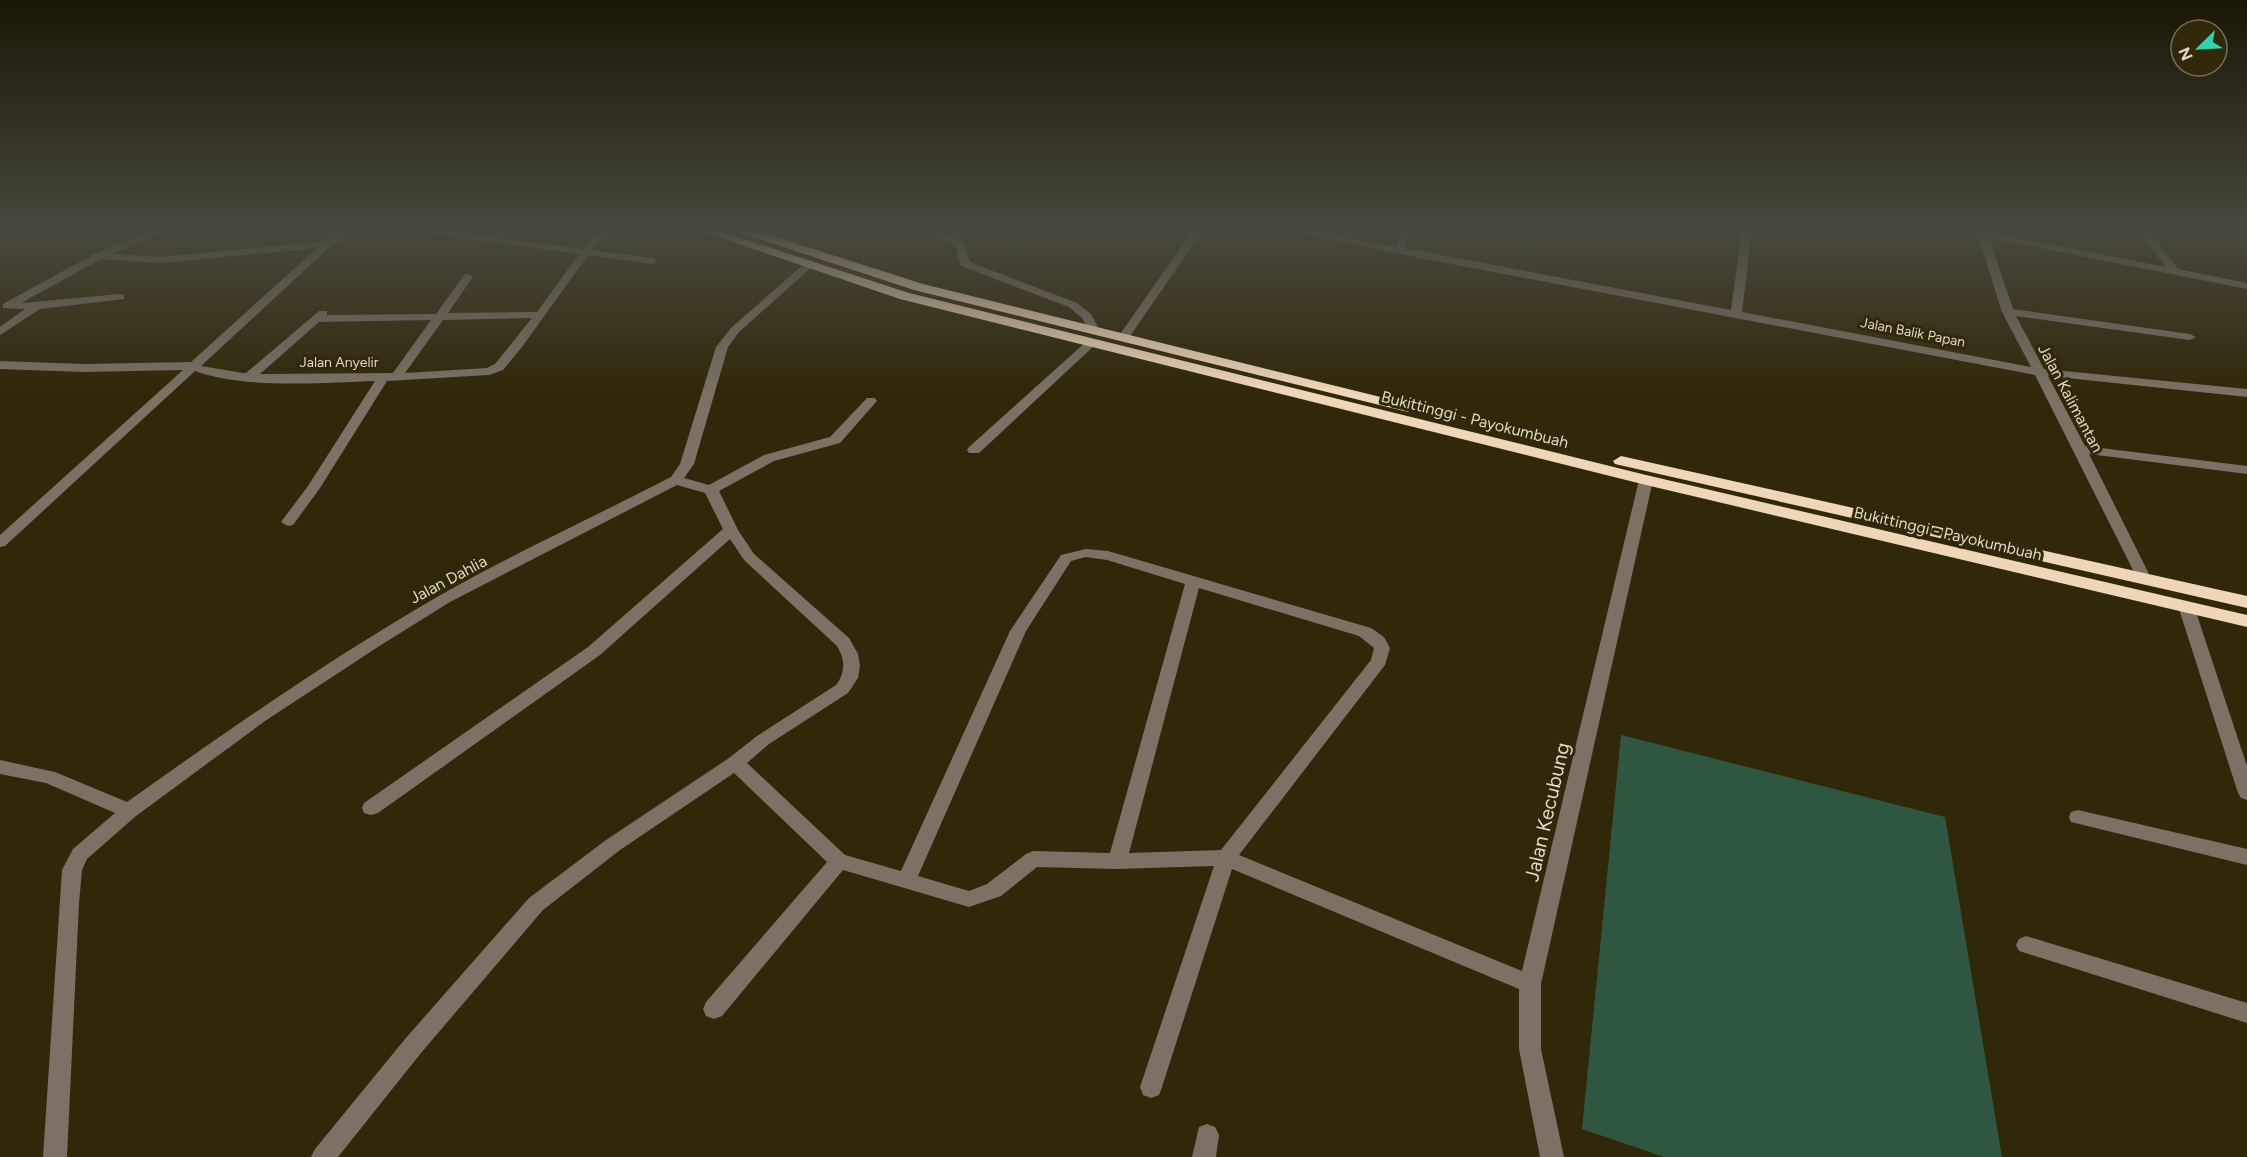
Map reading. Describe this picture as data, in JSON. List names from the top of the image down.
{
  "streets": {
    "highway": ["Bukittinggi - Payokumbuah"],
    "street": [
      "Jalan Balik Papan",
      "Jalan Anyelir",
      "Jalan Kalimantan",
      "Jalan Dahlia",
      "Jalan Kecubung"
    ]
  },
  "crossings": [
    ["Jalan Balik Papan", "Jalan Kalimantan"],
    ["Jalan Kalimantan", "Bukittinggi - Payokumbuah"],
    ["Bukittinggi - Payokumbuah", "Jalan Kecubung"]
  ],
  "north": "bottom left"
}
